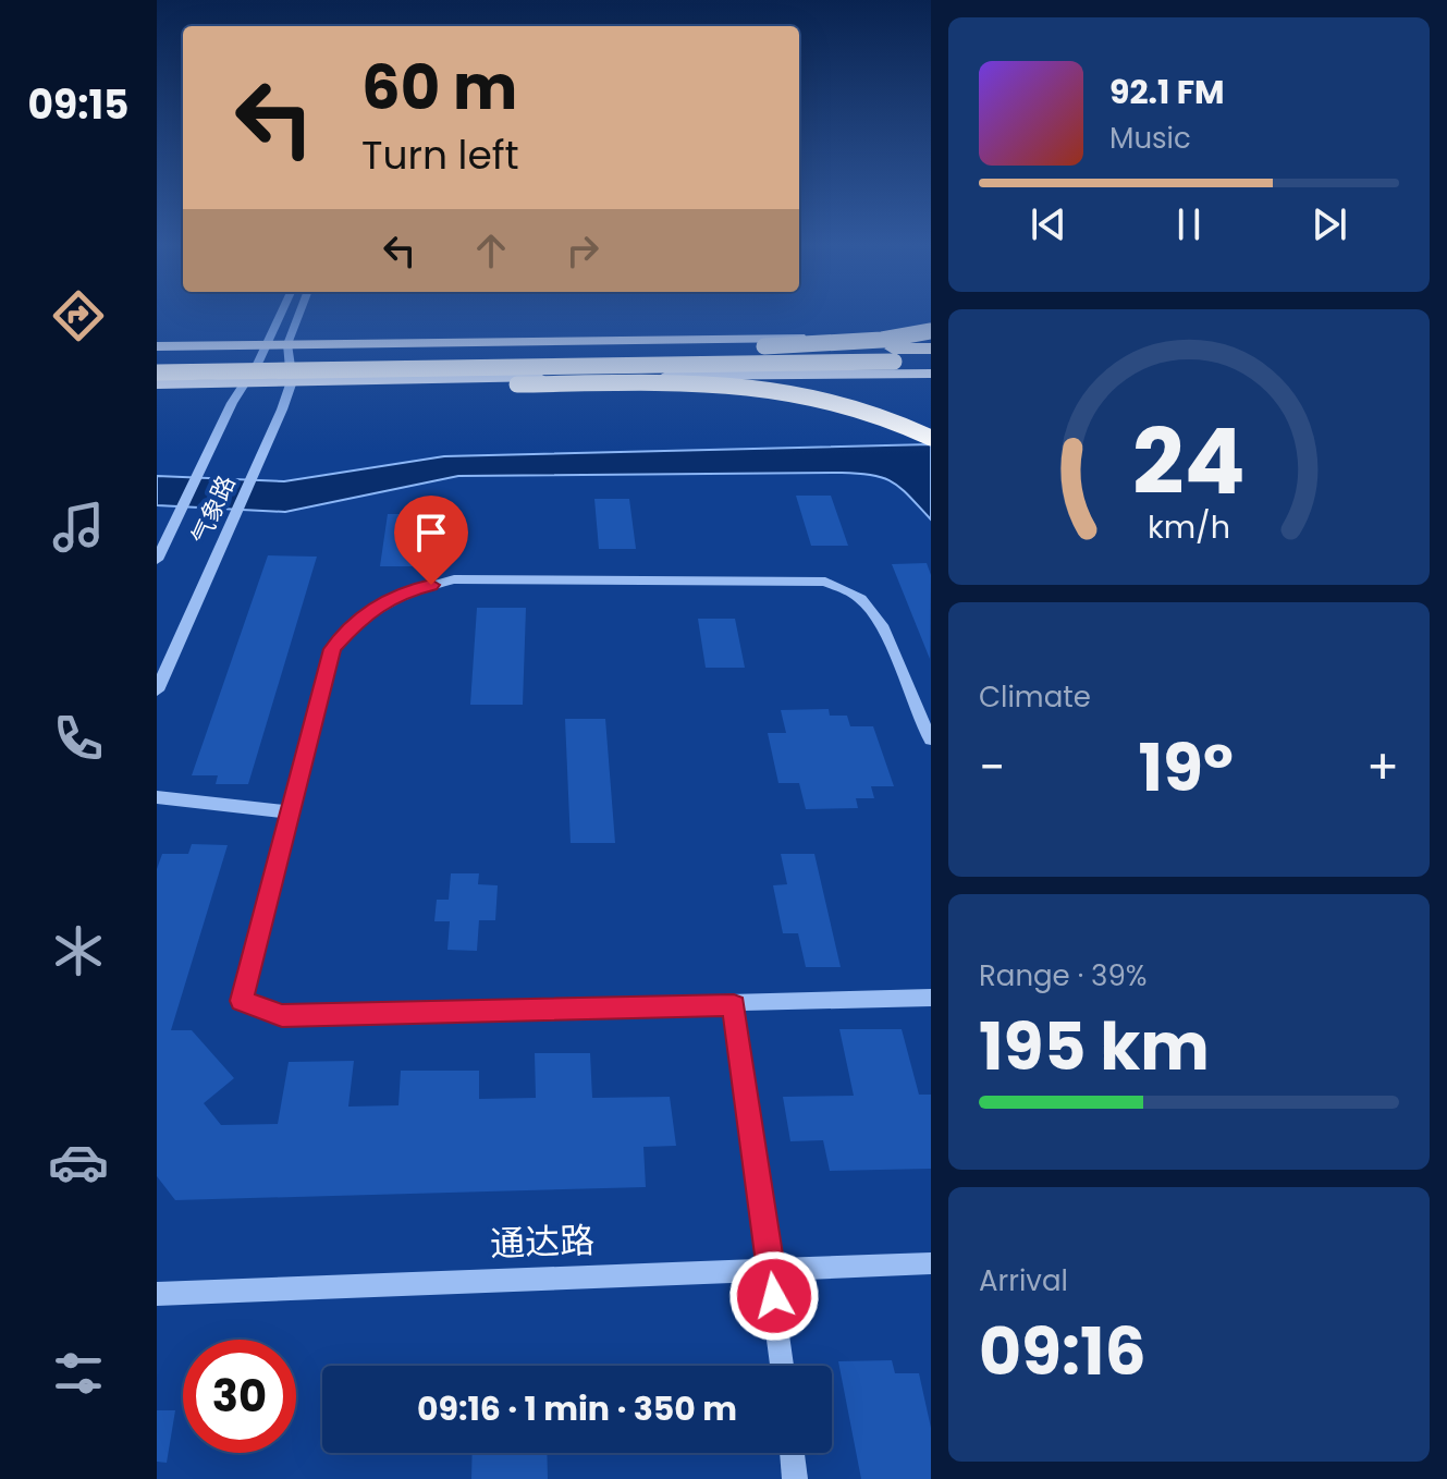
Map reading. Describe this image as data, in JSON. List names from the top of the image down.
{
  "streets": {
    "street": ["气象路", "通达路"]
  },
  "page": {
    "tabs": "09:15",
    "turn": ["60 m", "Turn left"],
    "song": ["92.1 FM", "Music"],
    "tile": [
      "Climate",
      ["Range · 39%", "195 km"],
      ["Arrival", "09:16"]
    ],
    "heat": ["−", "19°", "+"],
    "limit": "30",
    "trip": "09:16 · 1 min · 350 m",
    "gauge": ["24", "km/h"]
  }
}
